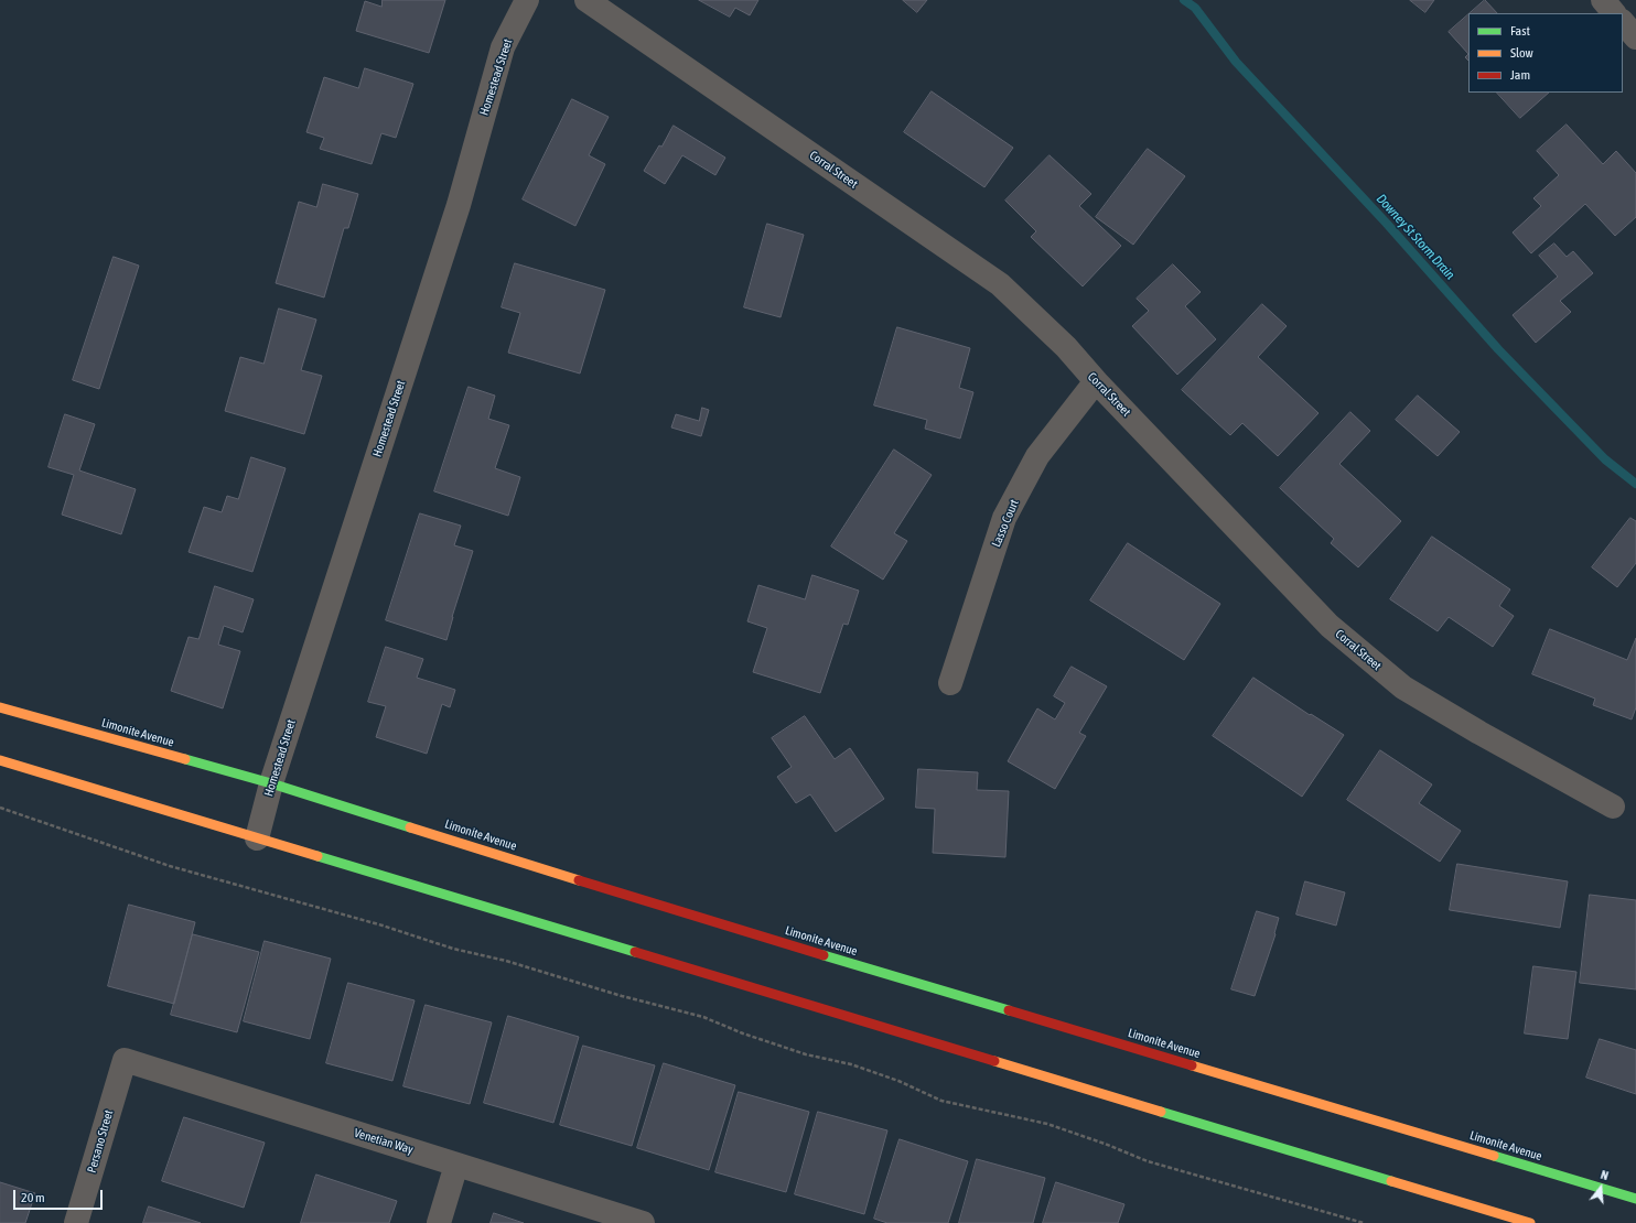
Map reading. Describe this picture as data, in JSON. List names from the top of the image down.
{
  "streets": {
    "main road": ["Limonite Avenue"],
    "street": [
      "Homestead Street",
      "Corral Street",
      "Lasso Court",
      "Persano Street",
      "Venetian Way"
    ]
  },
  "crossings": [
    ["Homestead Street", "Limonite Avenue"],
    ["Corral Street", "Lasso Court"],
    ["Persano Street", "Venetian Way"]
  ],
  "water": ["Downey St Storm Drain"],
  "legend": ["Fast", "Slow", "Jam"],
  "scale_bar": "20 m",
  "north": "top"
}
